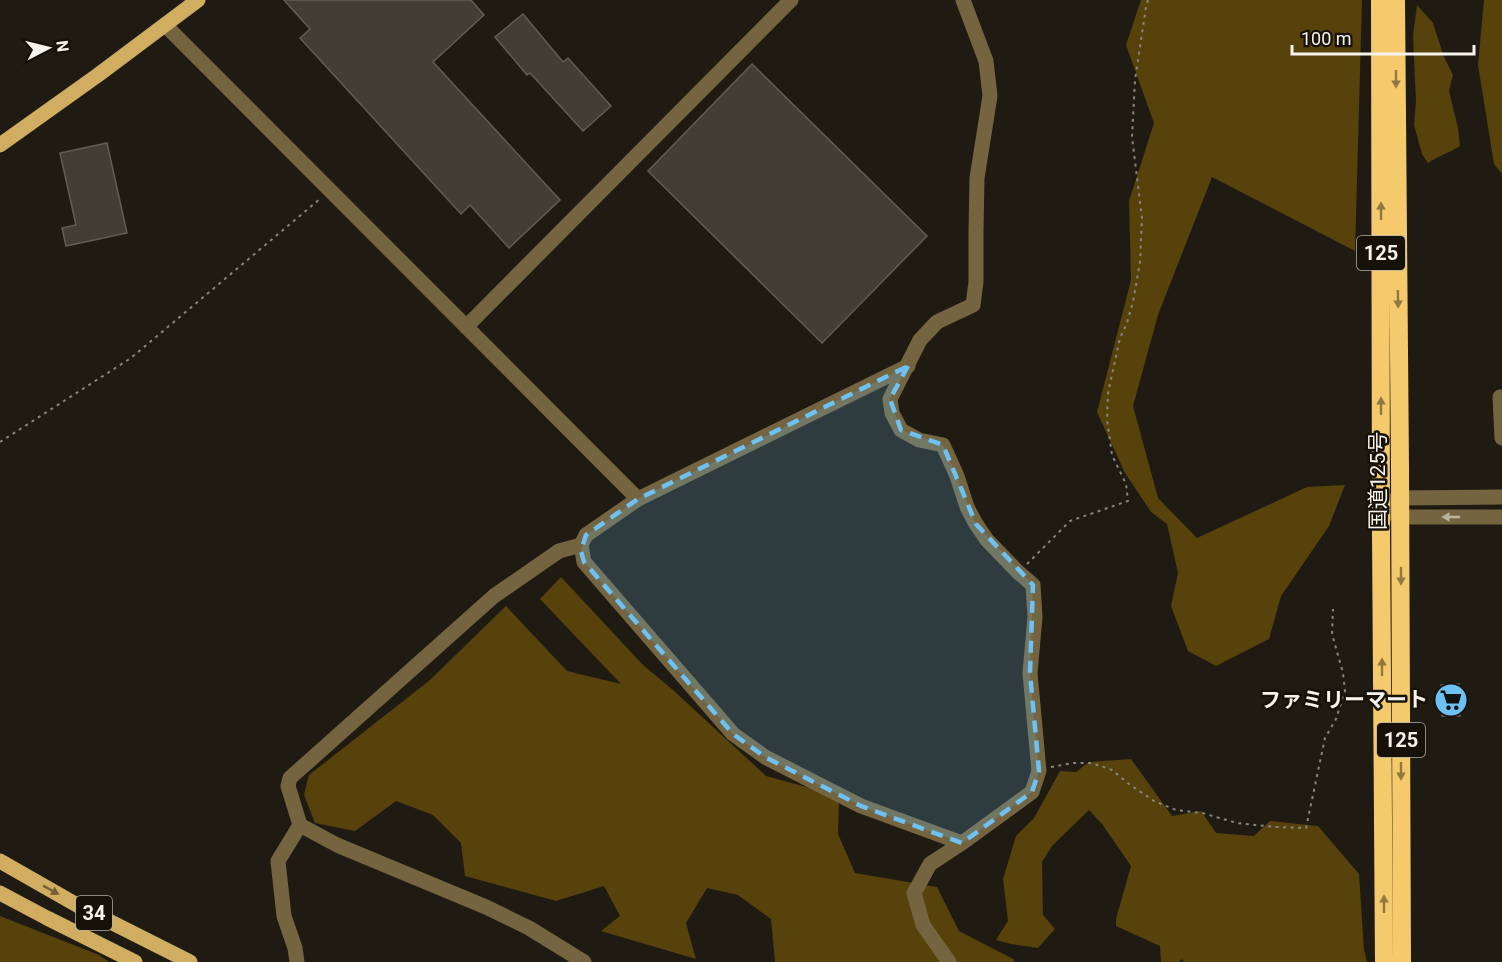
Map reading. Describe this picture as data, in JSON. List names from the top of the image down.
{
  "streets": {
    "highway": ["125", "国道125号"],
    "main road": ["34"]
  },
  "places": {
    "supermarket": ["ファミリーマート"]
  },
  "scale_bar": "100 m",
  "north": "right"
}
